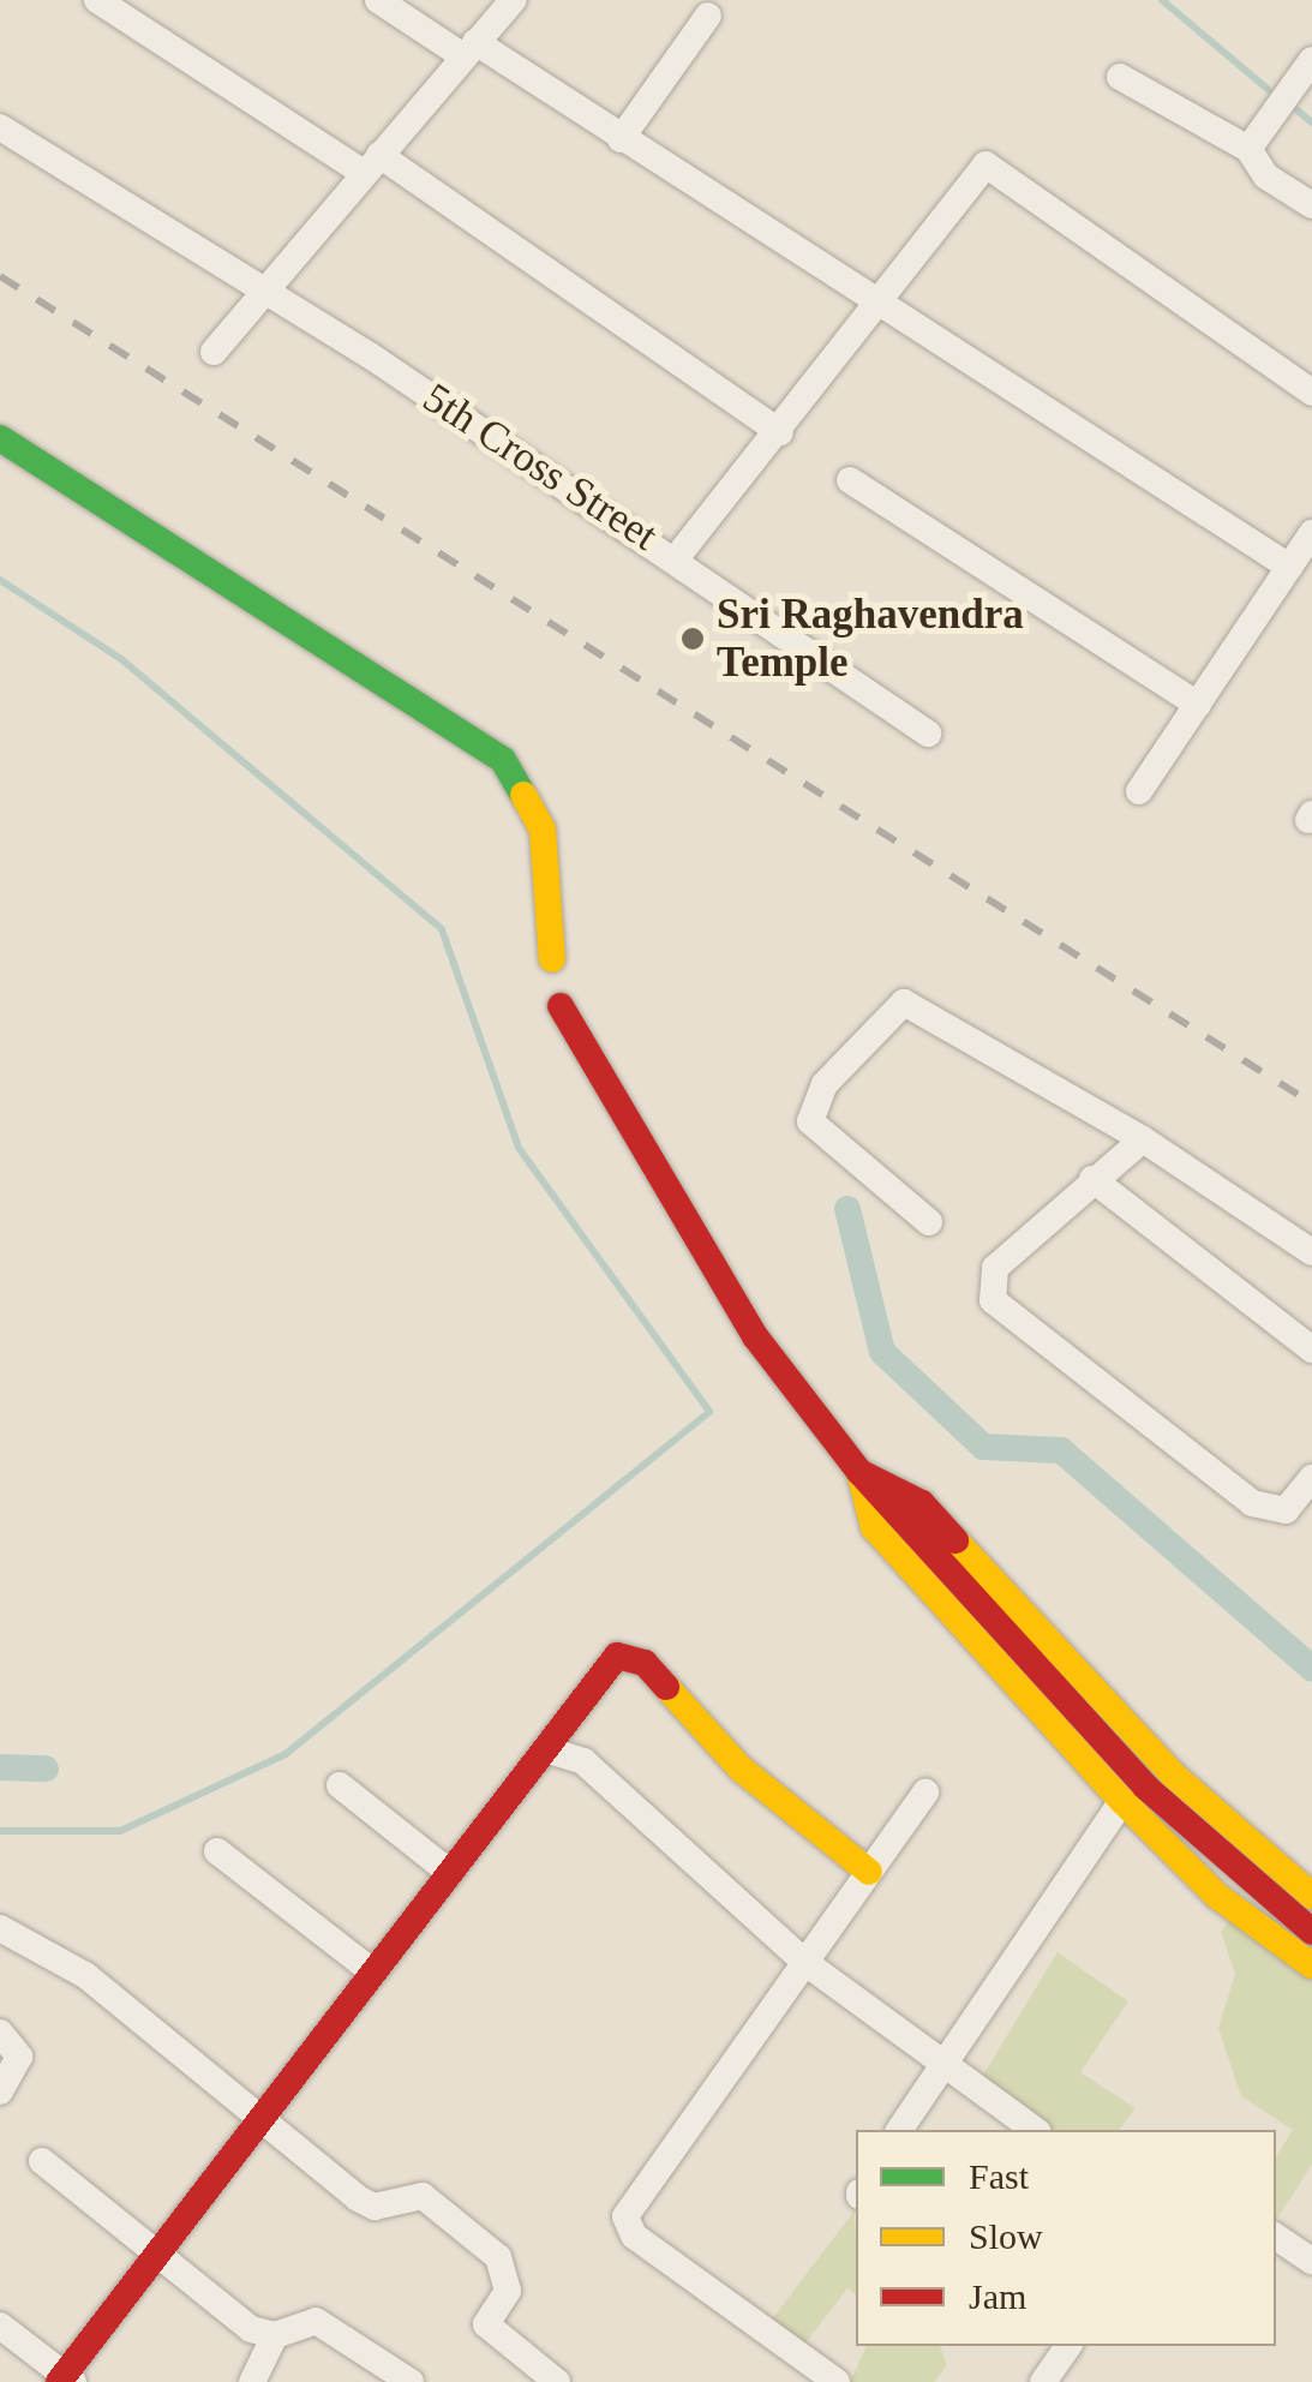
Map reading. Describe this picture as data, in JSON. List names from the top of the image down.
{
  "streets": {
    "street": ["5th Cross Street"]
  },
  "places": ["Sri Raghavendra Temple"],
  "legend": ["Fast", "Slow", "Jam"]
}
